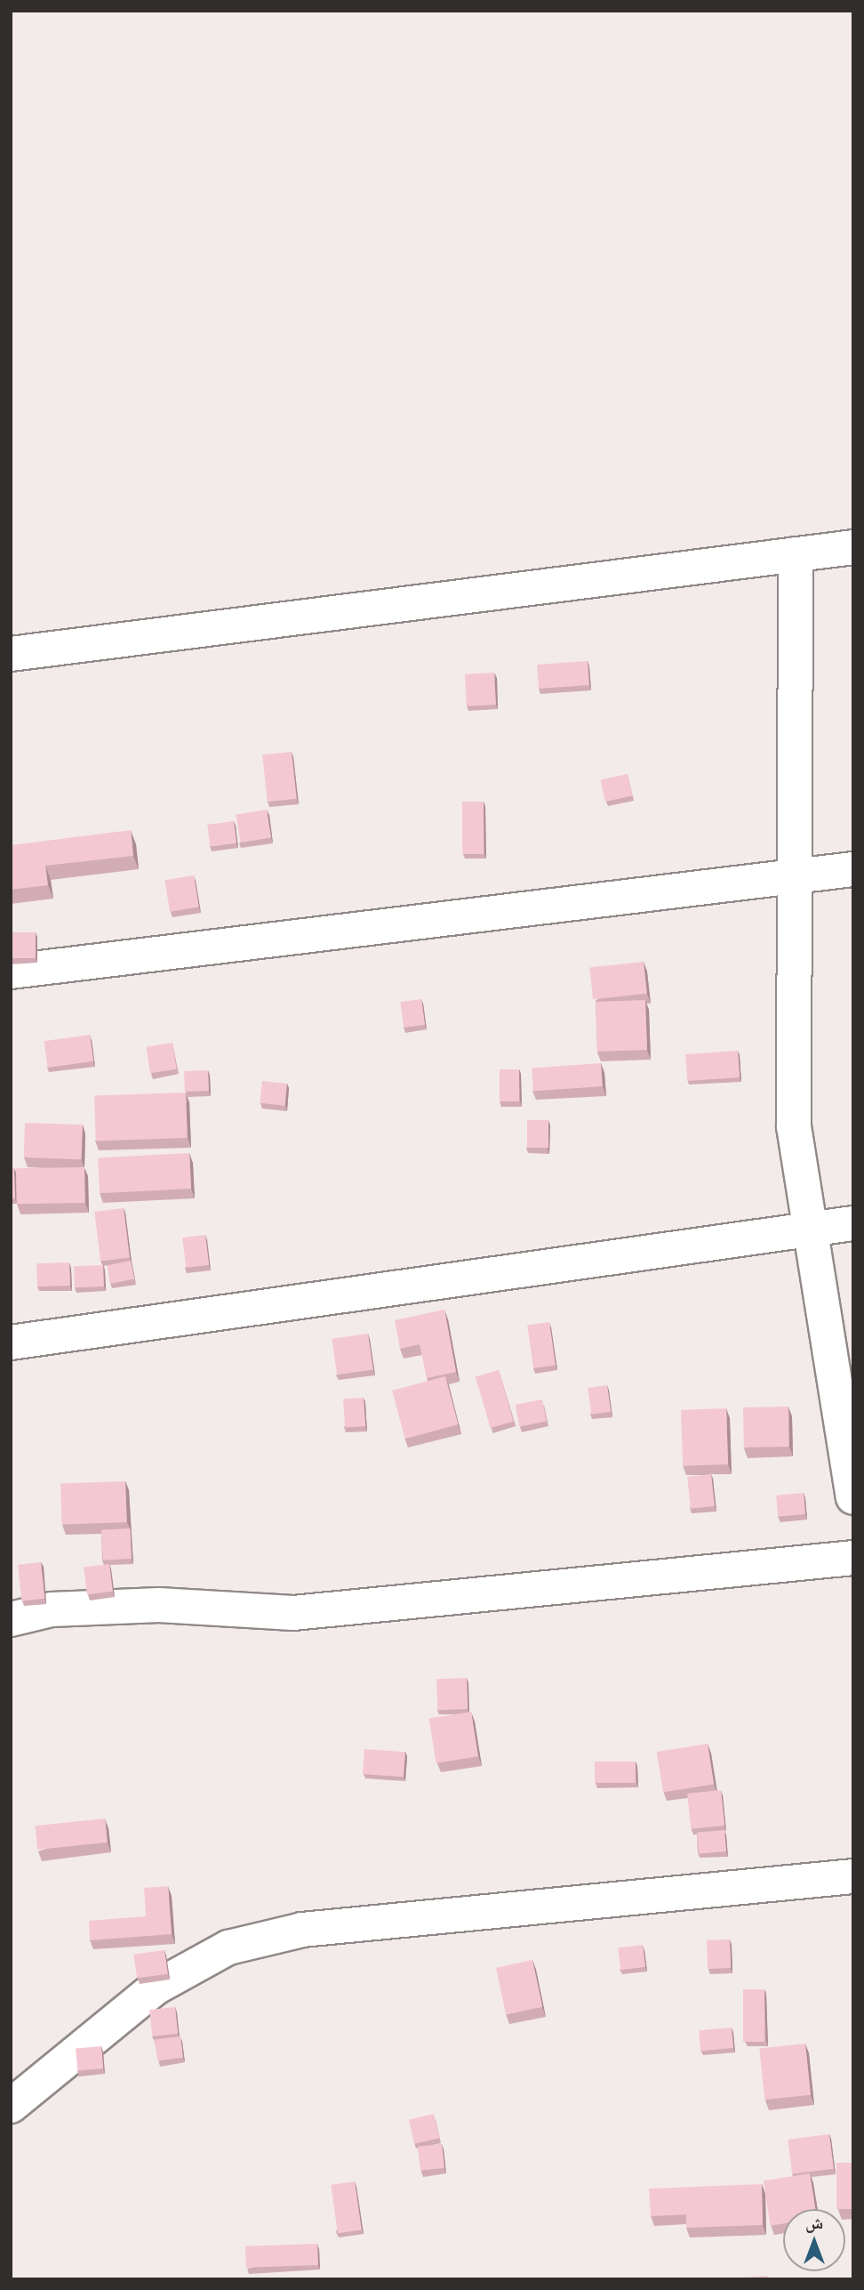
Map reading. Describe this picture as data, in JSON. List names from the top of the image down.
{
  "north": "top"
}
